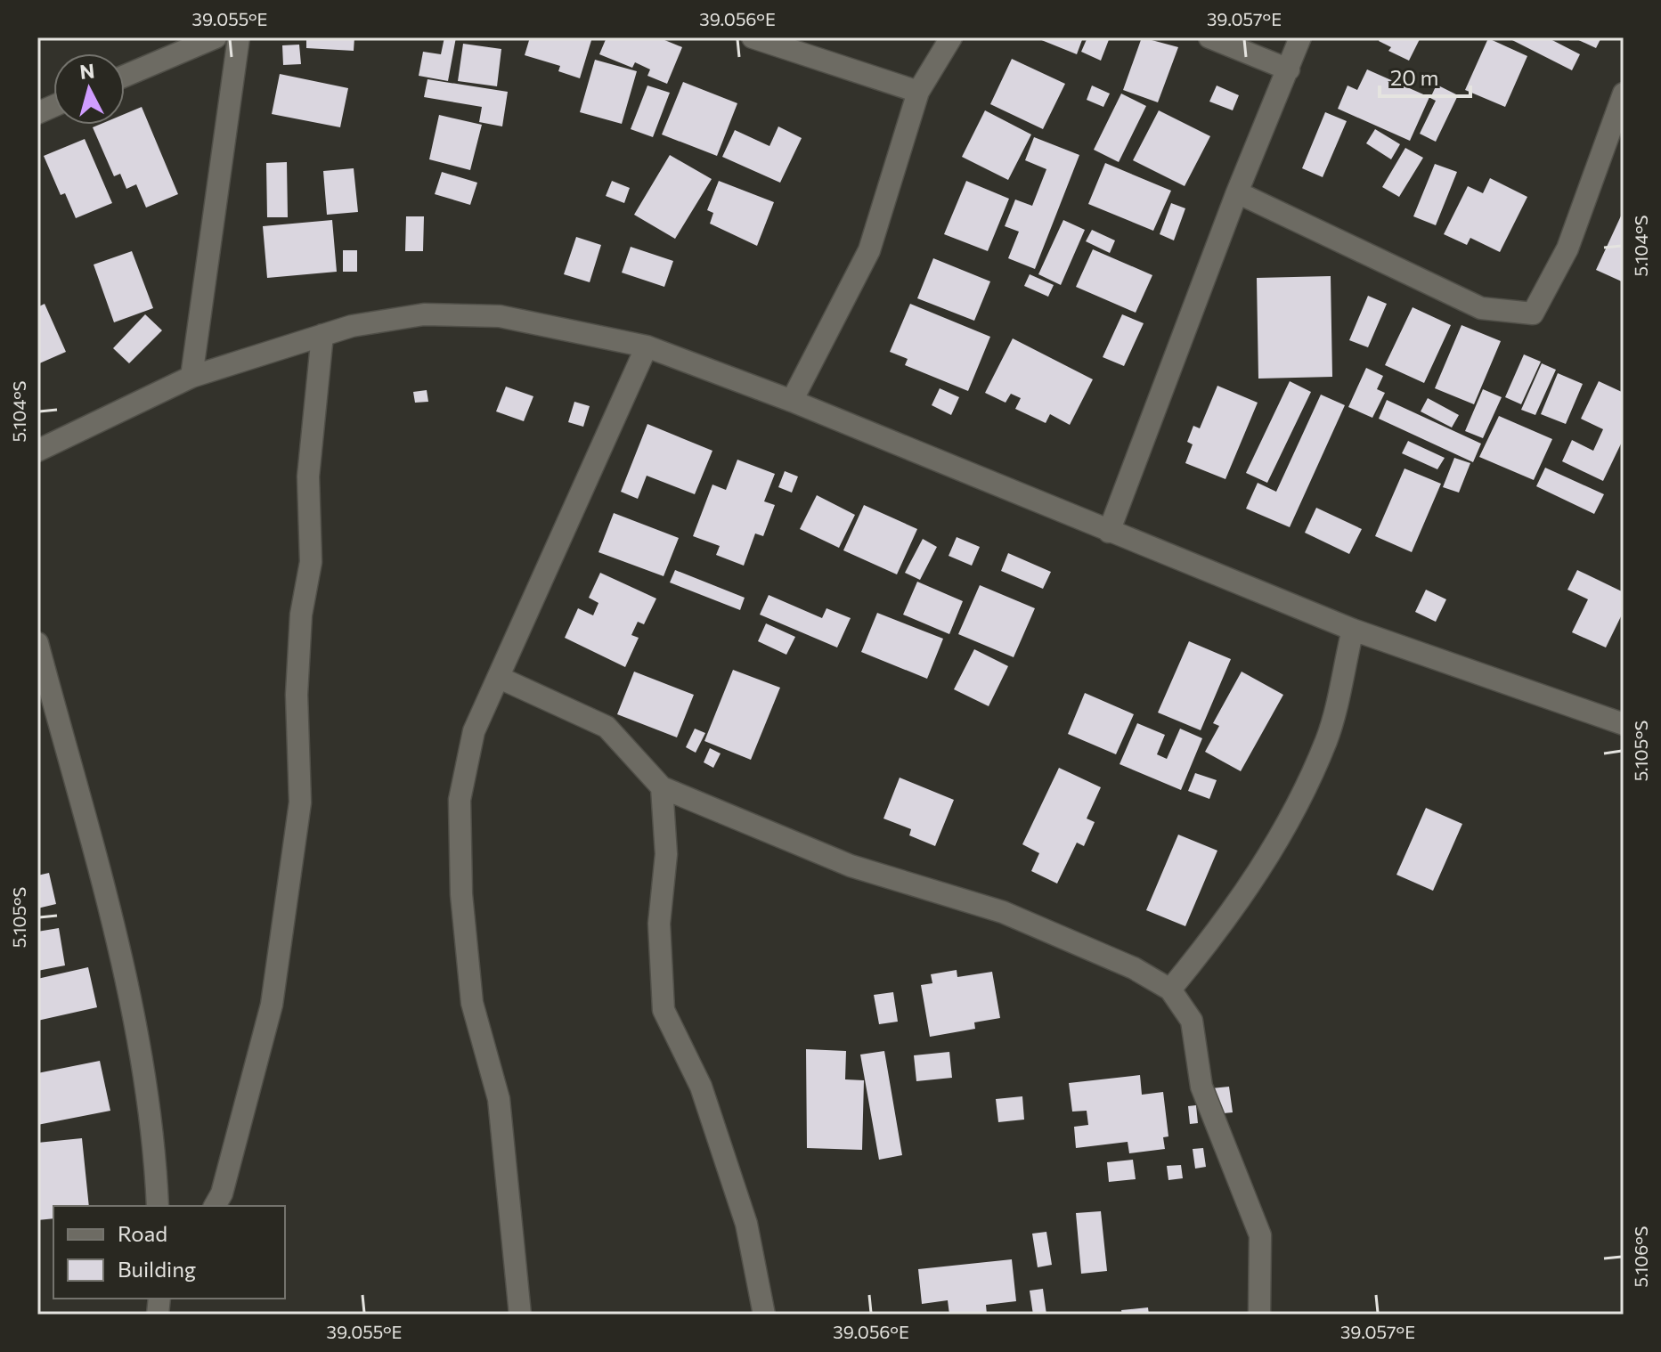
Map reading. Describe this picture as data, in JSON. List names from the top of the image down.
{
  "legend": ["Road", "Building"],
  "scale_bar": "20 m",
  "north": "top",
  "coordinates": [
    "39.055°E",
    "39.056°E",
    "39.057°E",
    "5.104°S",
    "5.105°S",
    "5.106°S"
  ]
}
